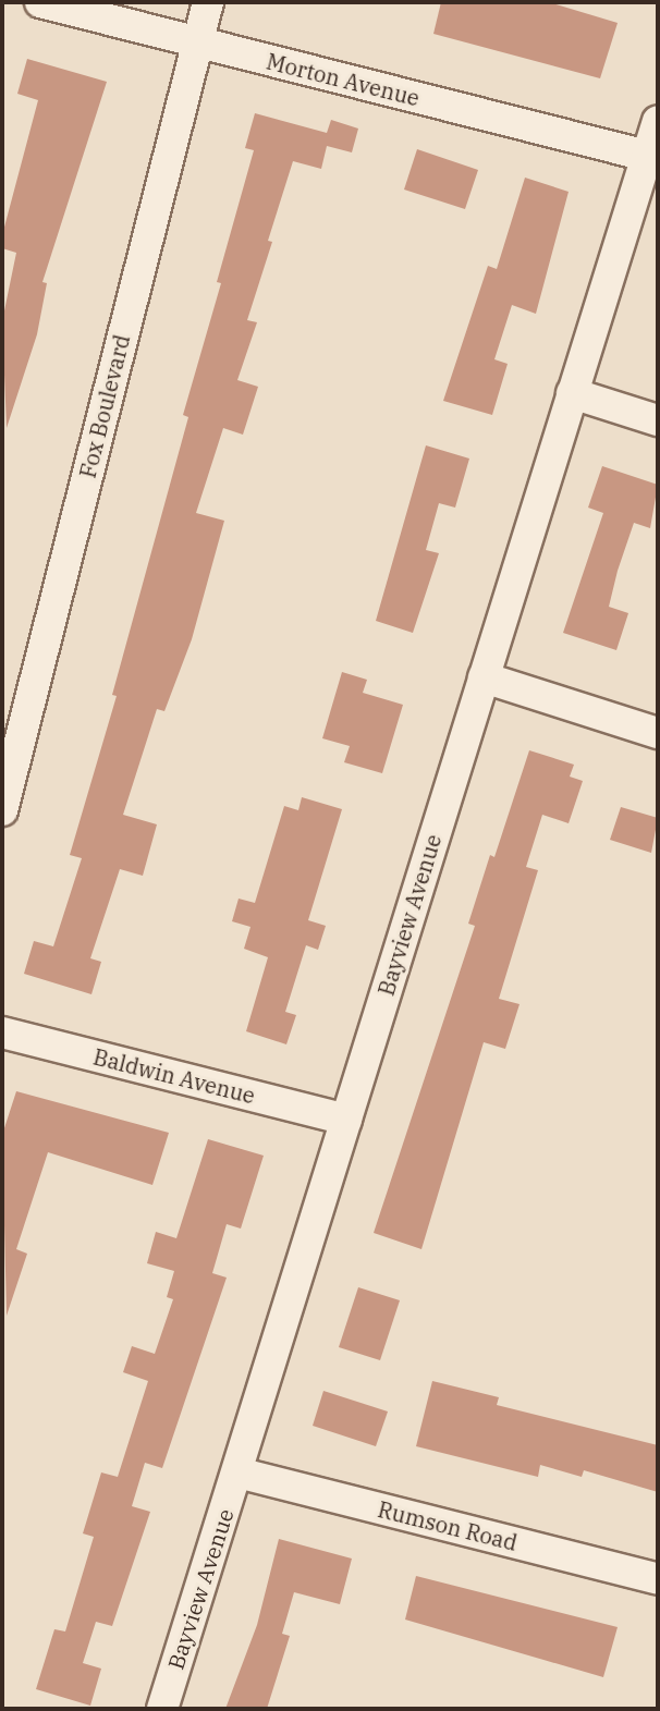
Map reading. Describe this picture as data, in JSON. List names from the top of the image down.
{
  "streets": {
    "street": [
      "Morton Avenue",
      "Fox Boulevard",
      "Bayview Avenue",
      "Baldwin Avenue",
      "Rumson Road"
    ]
  },
  "crossings": [
    ["Morton Avenue", "Fox Boulevard"],
    ["Morton Avenue", "Bayview Avenue"],
    ["Bayview Avenue", "Baldwin Avenue"],
    ["Bayview Avenue", "Rumson Road"]
  ]
}
